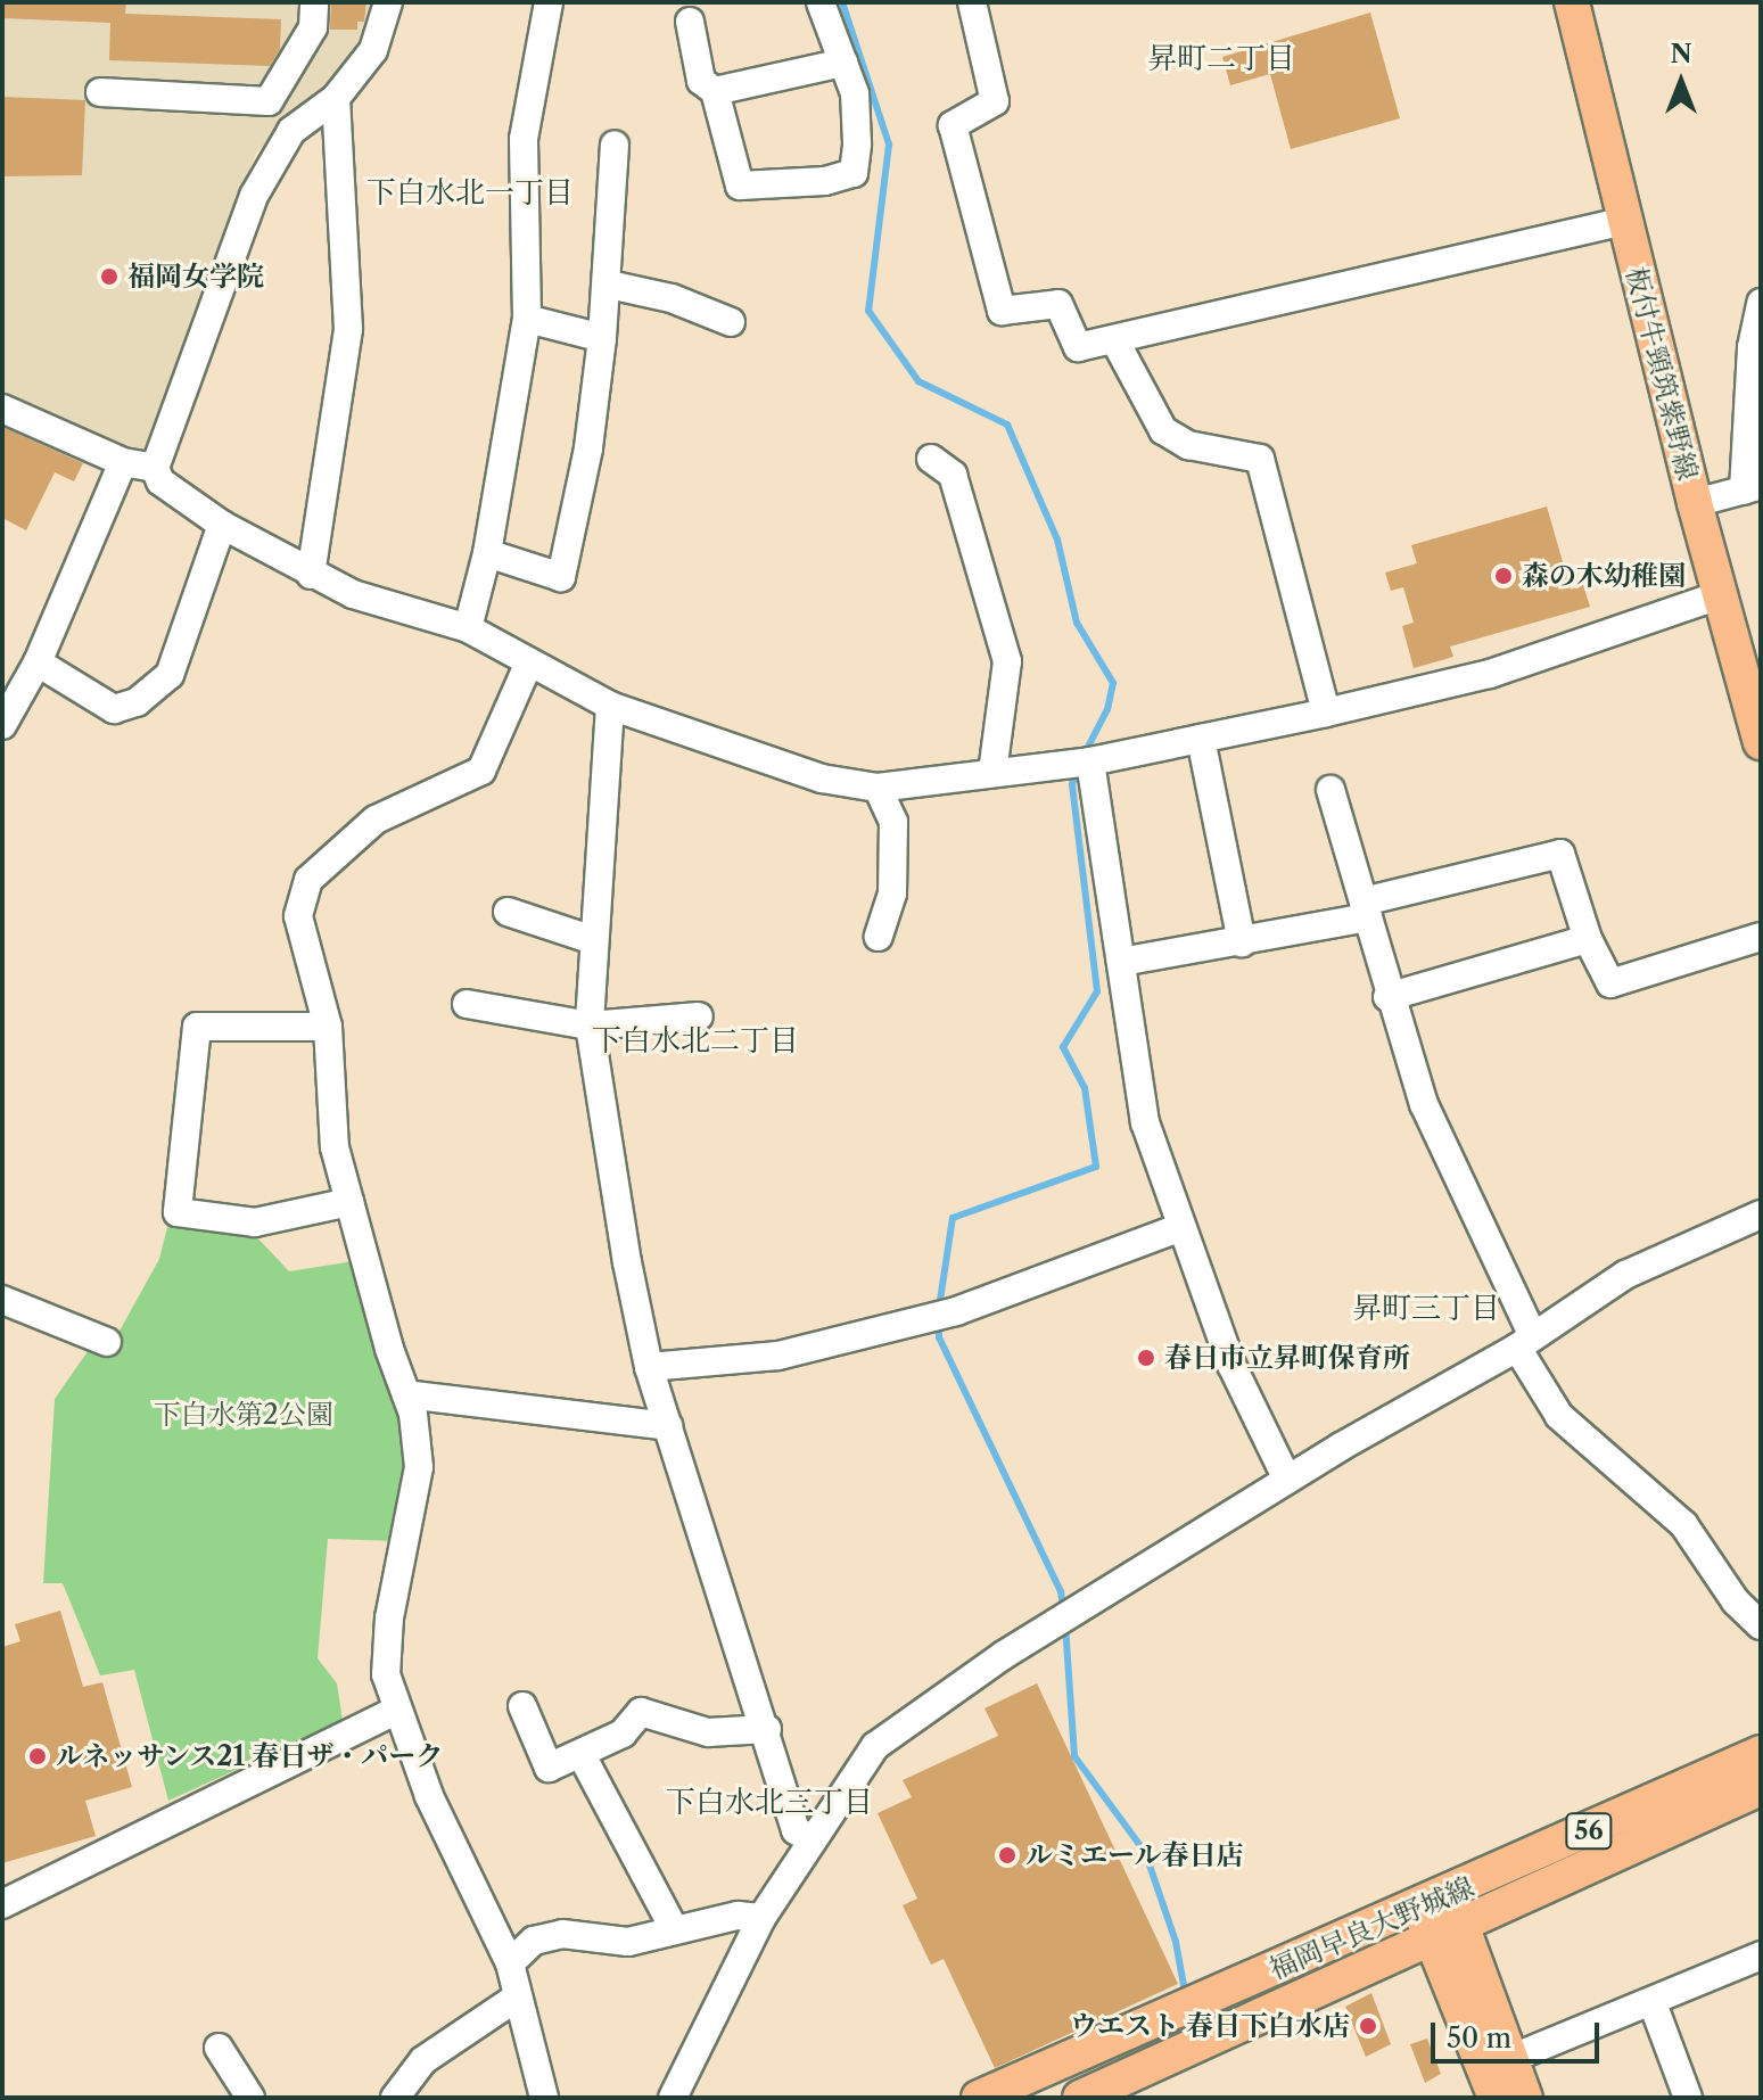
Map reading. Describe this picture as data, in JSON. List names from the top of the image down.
{
  "streets": {
    "main road": ["板付牛頸筑紫野線", "56", "福岡早良大野城線"]
  },
  "districts": [
    "昇町二丁目",
    "下白水北一丁目",
    "下白水北二丁目",
    "昇町三丁目",
    "下白水北三丁目"
  ],
  "parks": ["下白水第2公園"],
  "places": [
    "福岡女学院",
    "森の木幼稚園",
    "春日市立昇町保育所",
    "ルネッサンス21 春日ザ・パーク",
    "ルミエール春日店",
    "ウエスト 春日下白水店"
  ],
  "scale_bar": "50 m",
  "north": "top"
}
